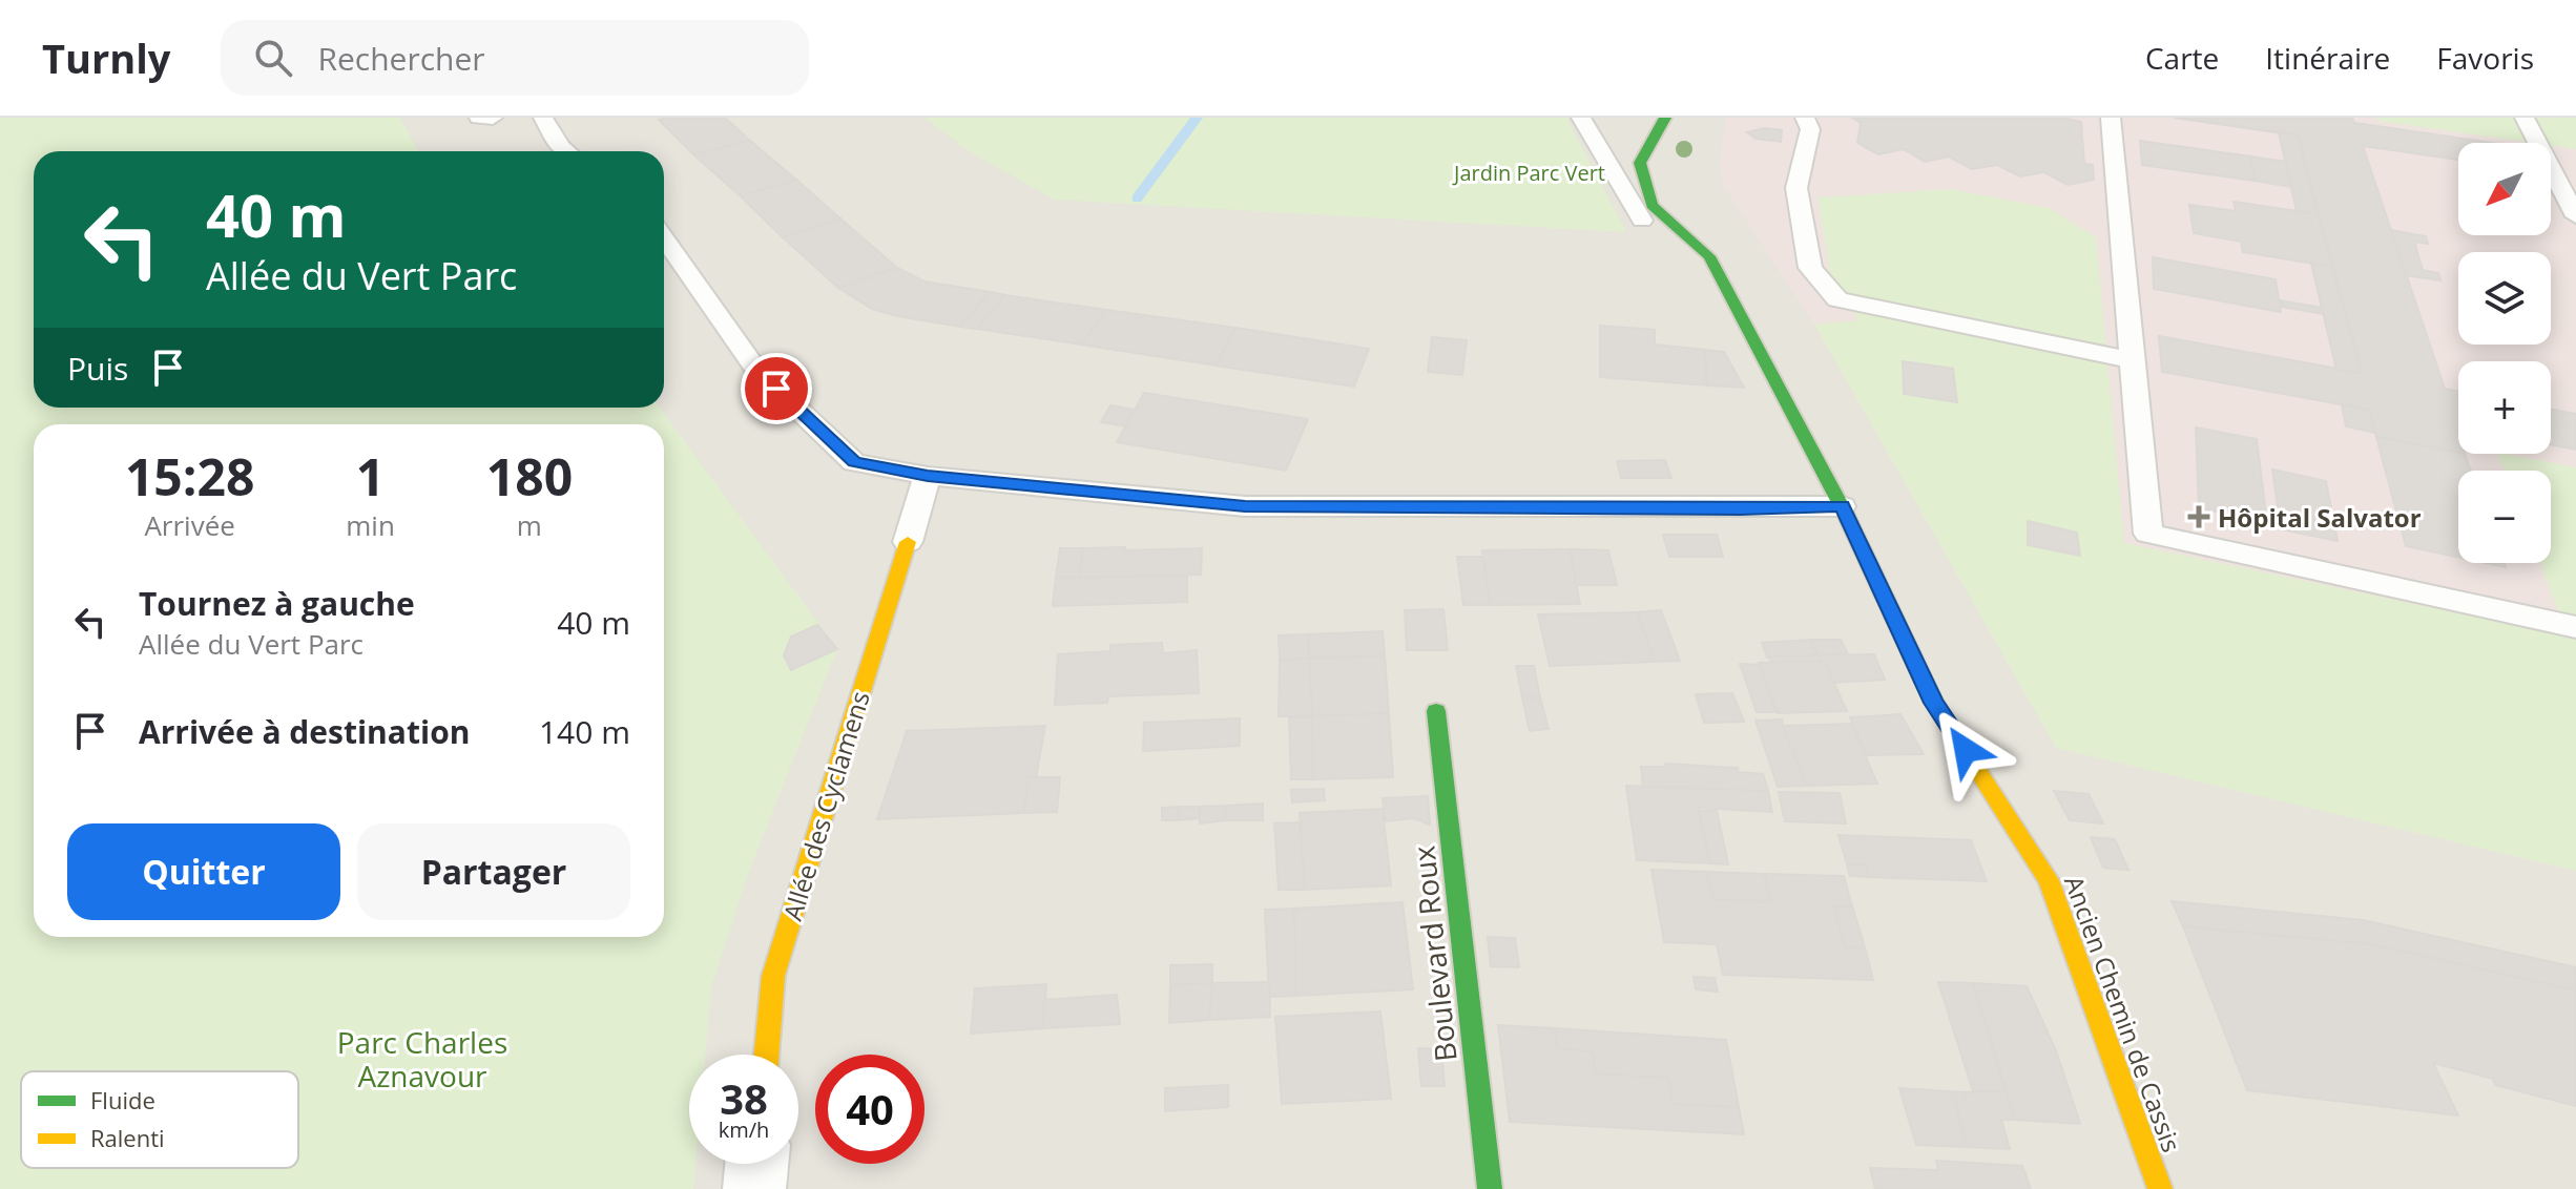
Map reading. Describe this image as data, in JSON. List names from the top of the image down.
{
  "streets": {
    "street": ["Allée des Cyclamens", "Boulevard Roux", "Ancien Chemin de Cassis"]
  },
  "parks": ["Jardin Parc Vert", "Parc Charles Aznavour"],
  "places": {
    "health": ["Hôpital Salvator"]
  },
  "legend": ["Fluide", "Ralenti"],
  "north": "bottom left",
  "page": {
    "header": "Turnly",
    "search": "Rechercher",
    "nav": ["Carte", "Itinéraire", "Favoris"],
    "map_buttons": ["+", "−"],
    "turn": ["40 m", "Allée du Vert Parc"],
    "then": "Puis",
    "eta": [
      "15:28",
      "Arrivée",
      "1",
      "min",
      "180",
      "m"
    ],
    "list": [
      {
        "name": "Tournez à gauche",
        "note": "Allée du Vert Parc",
        "value": "40 m"
      },
      {
        "name": "Arrivée à destination",
        "value": "140 m"
      }
    ],
    "buttons": ["Quitter", "Partager"],
    "speed": "38 km/h",
    "limit": "40"
  }
}
